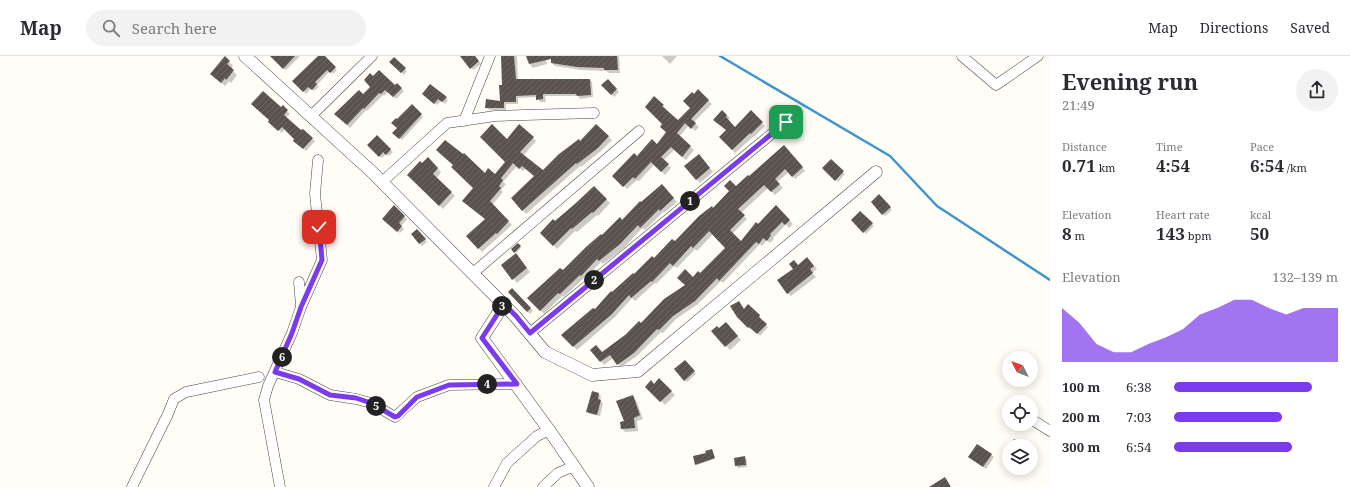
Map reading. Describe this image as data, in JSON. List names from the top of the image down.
{
  "north": "top left",
  "page": {
    "header": "Map",
    "search": "Search here",
    "nav": ["Map", "Directions", "Saved"],
    "heading": ["Evening run", "21:49"],
    "stats": [
      ["Distance", "0.71 km"],
      ["Time", "4:54"],
      ["Pace", "6:54 /km"],
      ["Elevation", "8 m"],
      ["Heart rate", "143 bpm"],
      ["kcal", "50"]
    ],
    "pins": [
      "1",
      "2",
      "3",
      "6",
      "4",
      "5"
    ],
    "chart": ["Elevation", "132–139 m"],
    "list": [
      {
        "name": "100 m",
        "note": "6:38"
      },
      {
        "name": "200 m",
        "note": "7:03"
      },
      {
        "name": "300 m",
        "note": "6:54"
      }
    ]
  }
}
